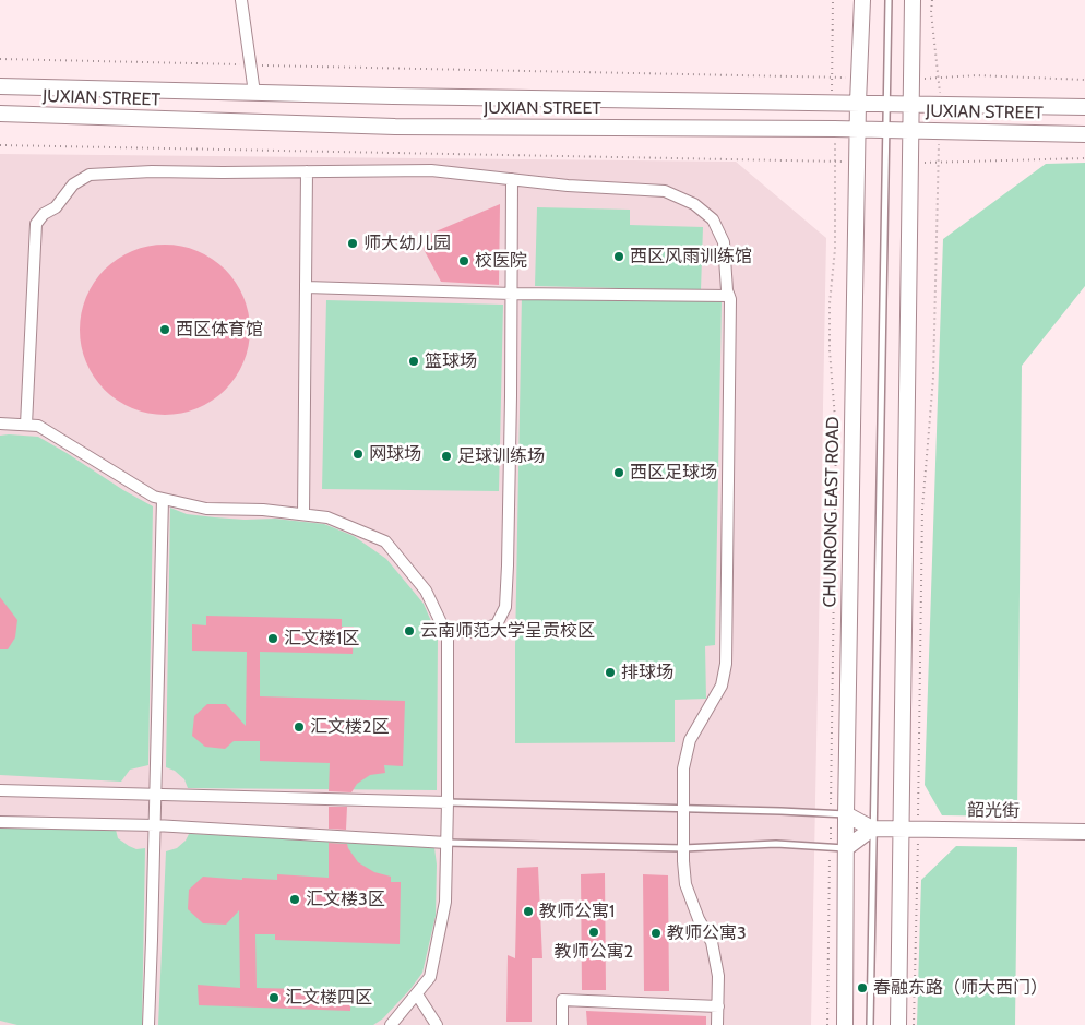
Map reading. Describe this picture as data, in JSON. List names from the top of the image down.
{
  "streets": {
    "main road": ["JUXIAN STREET", "CHUNRONG EAST ROAD", "韶光街"]
  },
  "crossings": [
    ["JUXIAN STREET", "CHUNRONG EAST ROAD"]
  ],
  "places": [
    "师大幼儿园",
    "西区风雨训练馆",
    "校医院",
    "西区体育馆",
    "篮球场",
    "网球场",
    "足球训练场",
    "西区足球场",
    "云南师范大学呈贡校区",
    "汇文楼1区",
    "排球场",
    "汇文楼2区",
    "汇文楼3区",
    "教师公寓1",
    "教师公寓2",
    "教师公寓3",
    "春融东路（师大西门）",
    "汇文楼四区"
  ]
}
